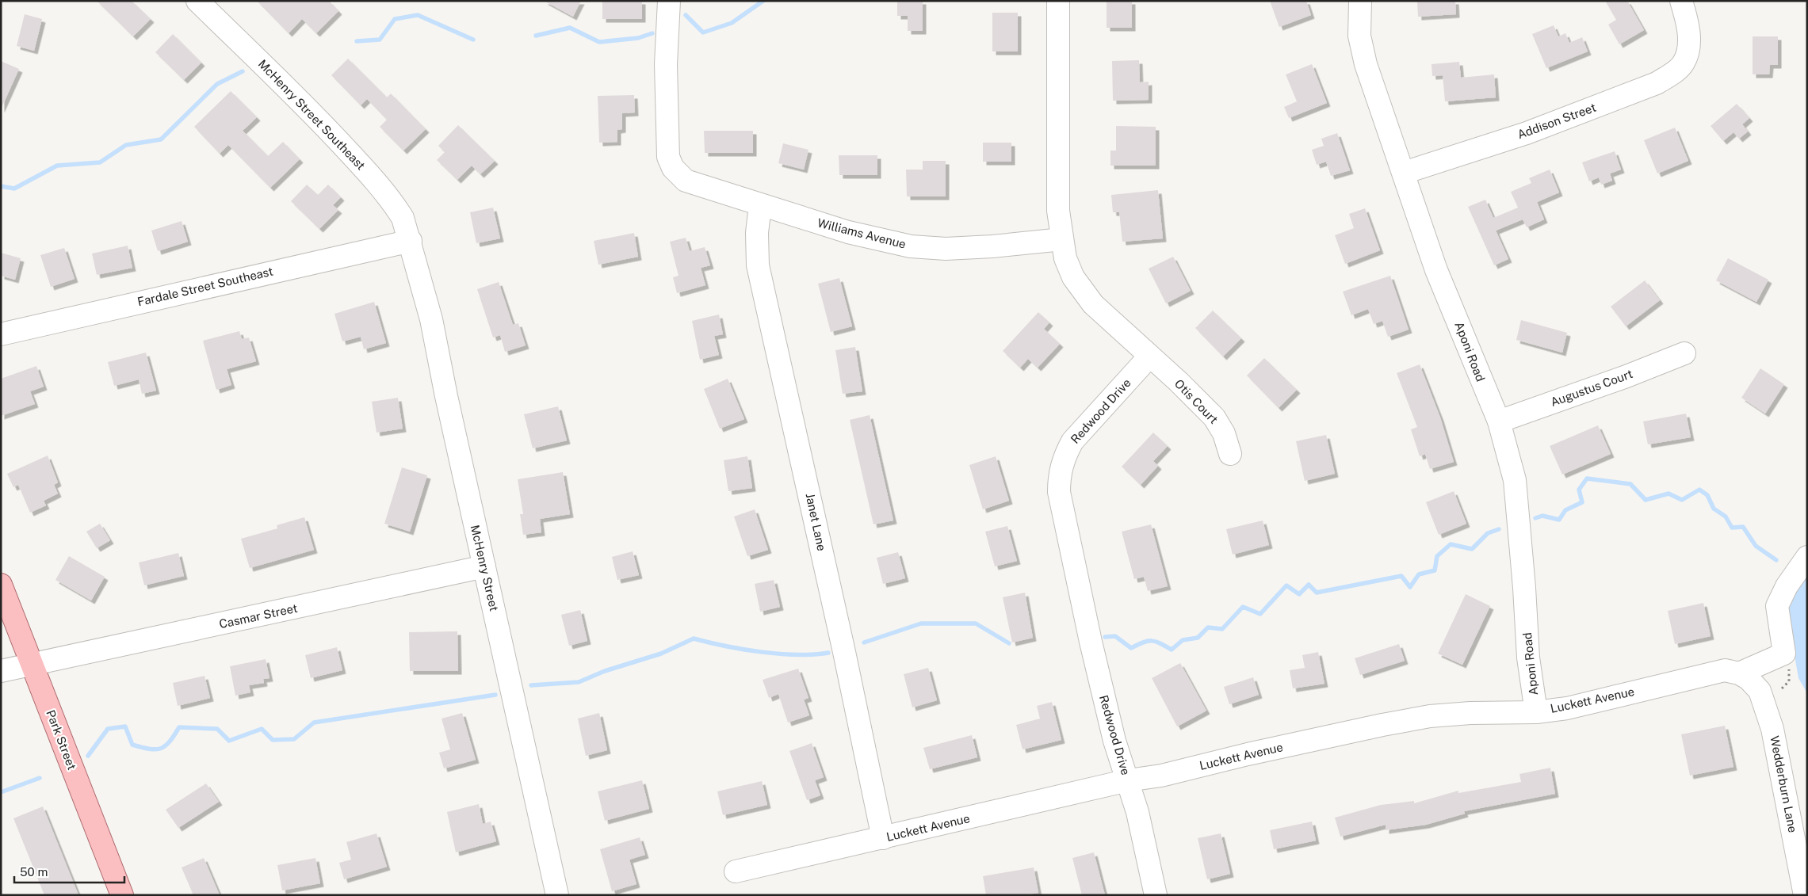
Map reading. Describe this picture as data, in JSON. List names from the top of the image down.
{
  "streets": {
    "main road": ["Park Street"],
    "street": [
      "McHenry Street Southeast",
      "Addison Street",
      "Williams Avenue",
      "Fardale Street Southeast",
      "Aponi Road",
      "Augustus Court",
      "Otis Court",
      "Redwood Drive",
      "Janet Lane",
      "McHenry Street",
      "Casmar Street",
      "Luckett Avenue",
      "Wedderburn Lane"
    ]
  },
  "crossings": [
    ["McHenry Street Southeast", "Fardale Street Southeast"],
    ["McHenry Street Southeast", "McHenry Street"],
    ["Addison Street", "Aponi Road"],
    ["Williams Avenue", "Janet Lane"],
    ["Fardale Street Southeast", "McHenry Street"],
    ["Aponi Road", "Augustus Court"],
    ["Aponi Road", "Luckett Avenue"],
    ["Otis Court", "Redwood Drive"],
    ["Redwood Drive", "Luckett Avenue"],
    ["Janet Lane", "Luckett Avenue"],
    ["McHenry Street", "Casmar Street"],
    ["Casmar Street", "Park Street"],
    ["Luckett Avenue", "Wedderburn Lane"]
  ],
  "scale_bar": "50 m"
}
